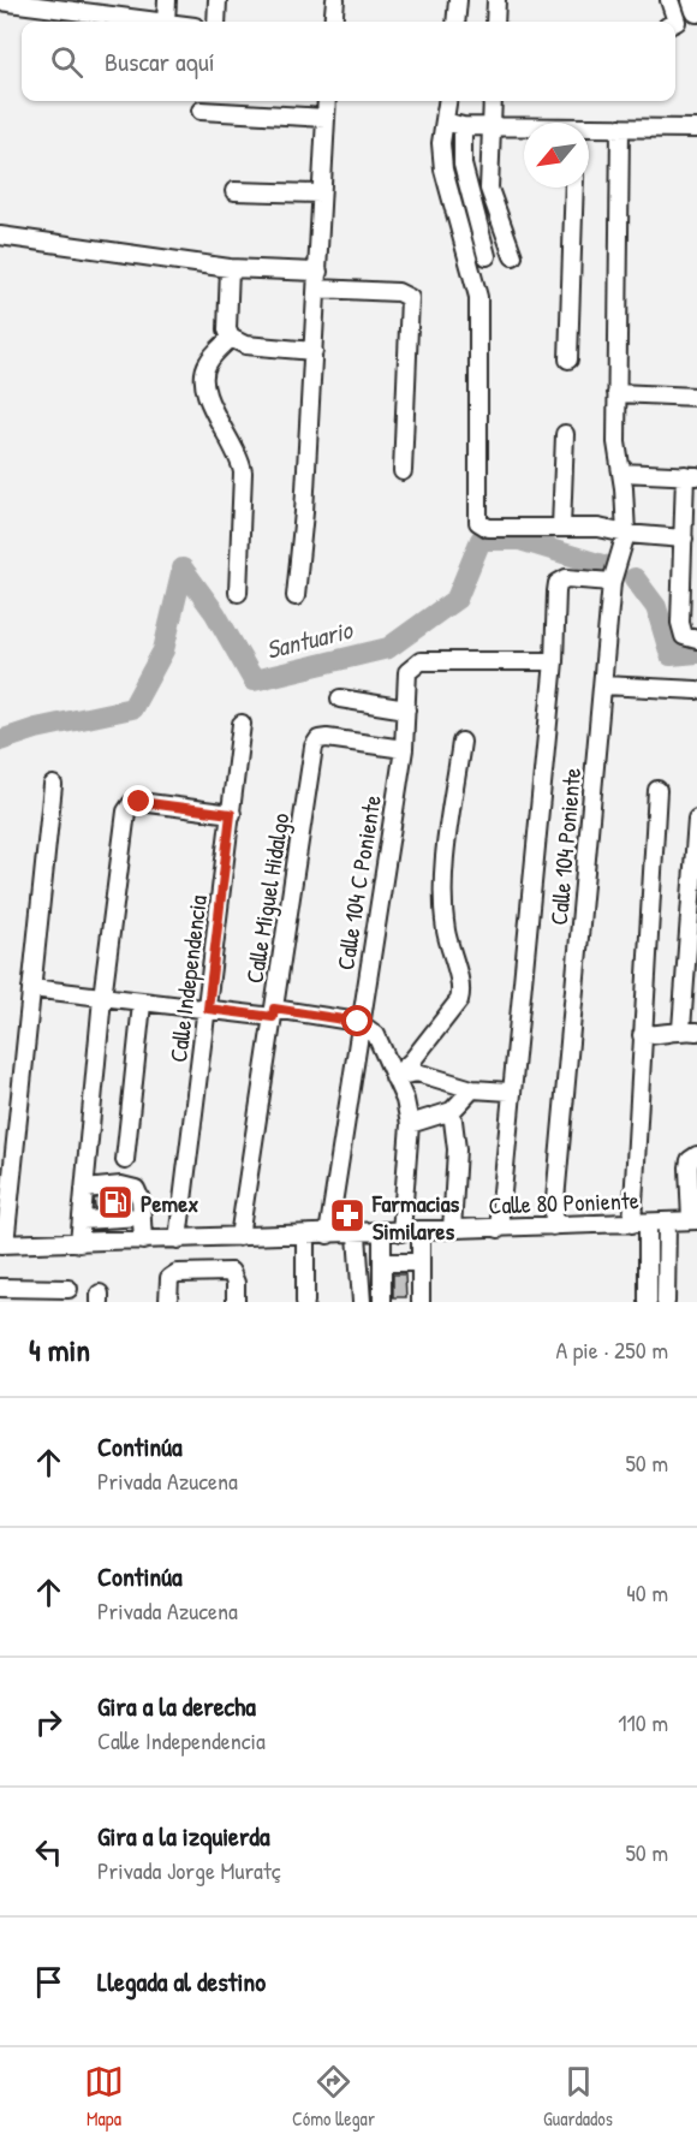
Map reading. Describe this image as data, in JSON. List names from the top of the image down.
{
  "streets": {
    "street": [
      "Calle 104 Poniente",
      "Calle 104 C Poniente",
      "Calle Miguel Hidalgo",
      "Calle Independencia",
      "Calle 80 Poniente"
    ]
  },
  "crossings": [
    ["Calle 104 Poniente", "Calle 80 Poniente"],
    ["Calle 104 C Poniente", "Calle Miguel Hidalgo"],
    ["Calle 104 C Poniente", "Calle 80 Poniente"],
    ["Calle Miguel Hidalgo", "Calle 80 Poniente"],
    ["Calle Independencia", "Calle 80 Poniente"]
  ],
  "water": ["Santuario"],
  "places": {
    "fuel station": ["Pemex"],
    "pharmacy": ["Farmacias Similares"]
  },
  "north": "bottom left",
  "page": {
    "search": "Buscar aquí",
    "heading": ["4 min", "A pie · 250 m"],
    "list": [
      ["Continúa", "Privada Azucena", "50 m"],
      ["Continúa", "Privada Azucena", "40 m"],
      ["Gira a la derecha", "Calle Independencia", "110 m"],
      ["Gira a la izquierda", "Privada Jorge Muratç", "50 m"],
      "Llegada al destino"
    ],
    "nav": ["Mapa", "Cómo llegar", "Guardados"]
  }
}
